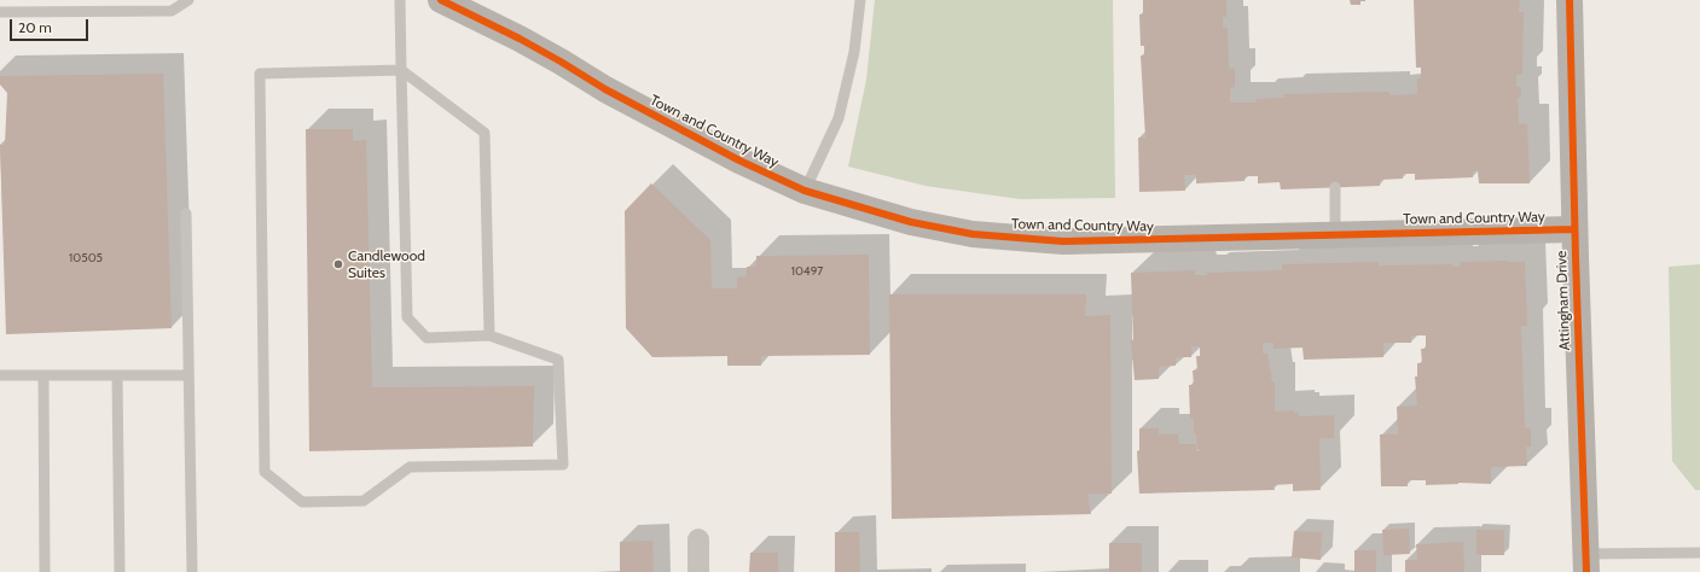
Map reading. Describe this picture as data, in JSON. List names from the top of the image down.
{
  "streets": {
    "street": ["Town and Country Way", "Attingham Drive"]
  },
  "crossings": [
    ["Town and Country Way", "Attingham Drive"]
  ],
  "places": ["Candlewood Suites"],
  "house_numbers": ["10505", "10497"],
  "scale_bar": "20 m"
}
